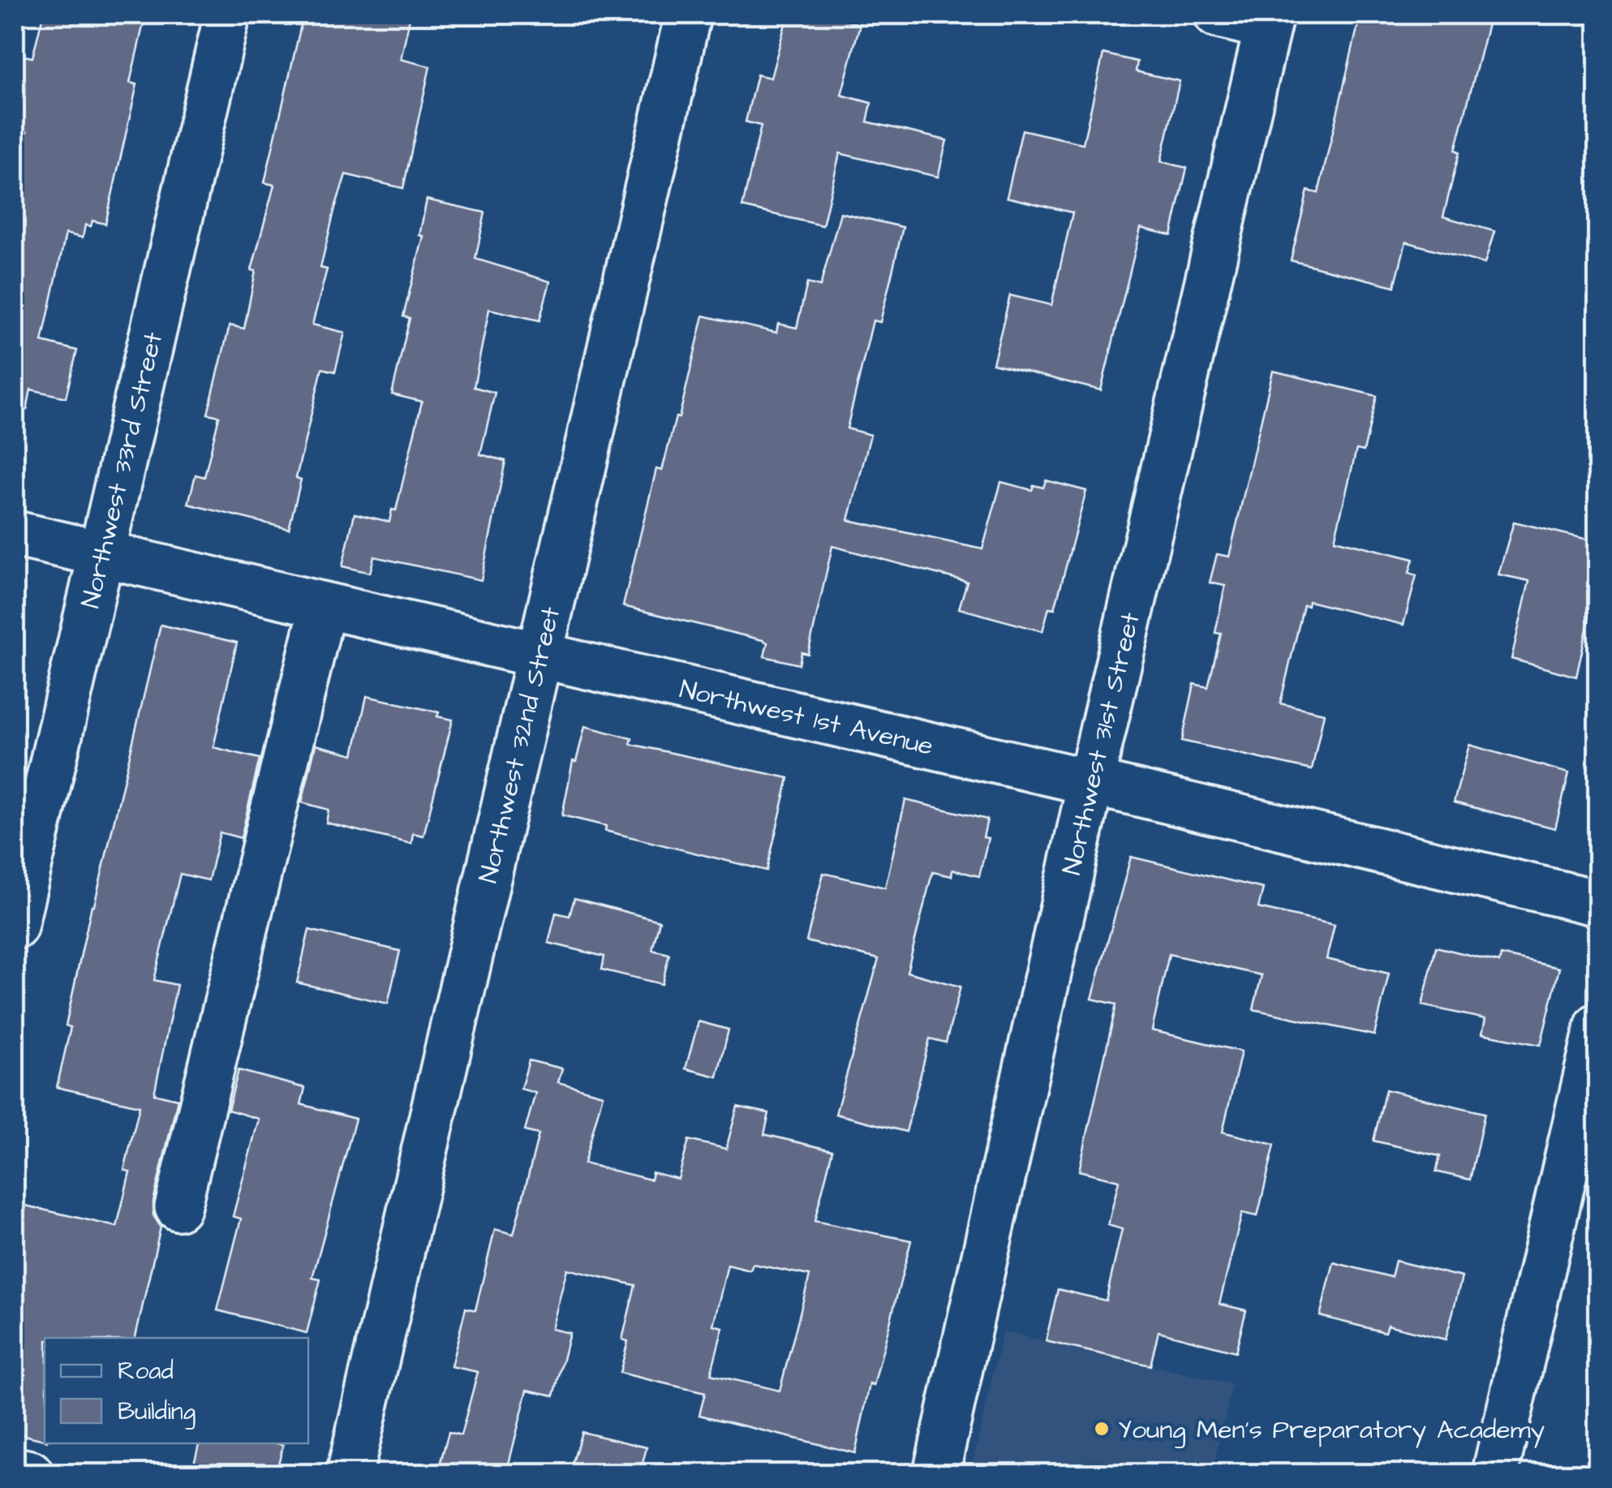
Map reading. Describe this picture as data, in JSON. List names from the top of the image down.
{
  "streets": {
    "street": [
      "Northwest 33rd Street",
      "Northwest 1st Avenue",
      "Northwest 31st Street",
      "Northwest 32nd Street"
    ]
  },
  "crossings": [
    ["Northwest 33rd Street", "Northwest 1st Avenue"],
    ["Northwest 1st Avenue", "Northwest 31st Street"],
    ["Northwest 1st Avenue", "Northwest 32nd Street"]
  ],
  "places": ["Young Men's Preparatory Academy"],
  "legend": ["Road", "Building"]
}
